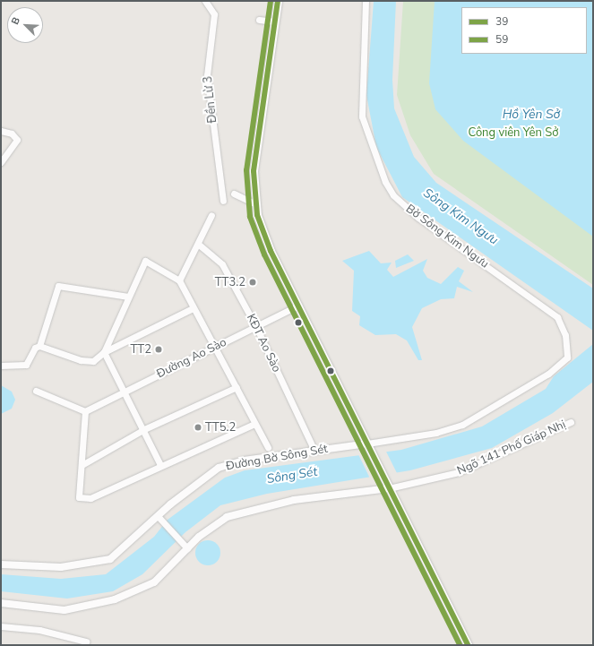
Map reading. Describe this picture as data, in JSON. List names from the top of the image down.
{
  "streets": {
    "street": [
      "Đền Lừ 3",
      "Bờ Sông Kim Ngưu",
      "KĐT Ao Sào",
      "Đường Ao Sào",
      "Ngõ 141 Phố Giáp Nhị",
      "Đường Bờ Sông Sét"
    ]
  },
  "crossings": [
    ["Bờ Sông Kim Ngưu", "Đường Bờ Sông Sét"],
    ["KĐT Ao Sào", "Đường Ao Sào"],
    ["KĐT Ao Sào", "Đường Bờ Sông Sét"]
  ],
  "water": ["Hồ Yên Sở", "Sông Kim Ngưu", "Sông Sét"],
  "parks": ["Công viên Yên Sở"],
  "places": ["TT3.2", "TT2", "TT5.2"],
  "lines": ["transit line 39", "transit line 59"],
  "legend": ["39", "59"],
  "north": "top left"
}
